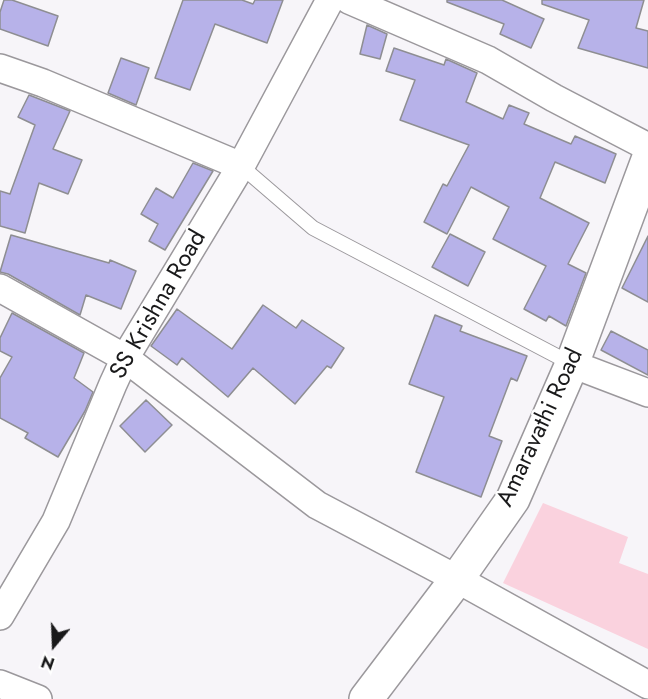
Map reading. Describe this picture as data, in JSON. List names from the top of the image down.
{
  "streets": {
    "main road": ["Amaravathi Road"],
    "street": ["SS Krishna Road"]
  },
  "north": "bottom"
}
